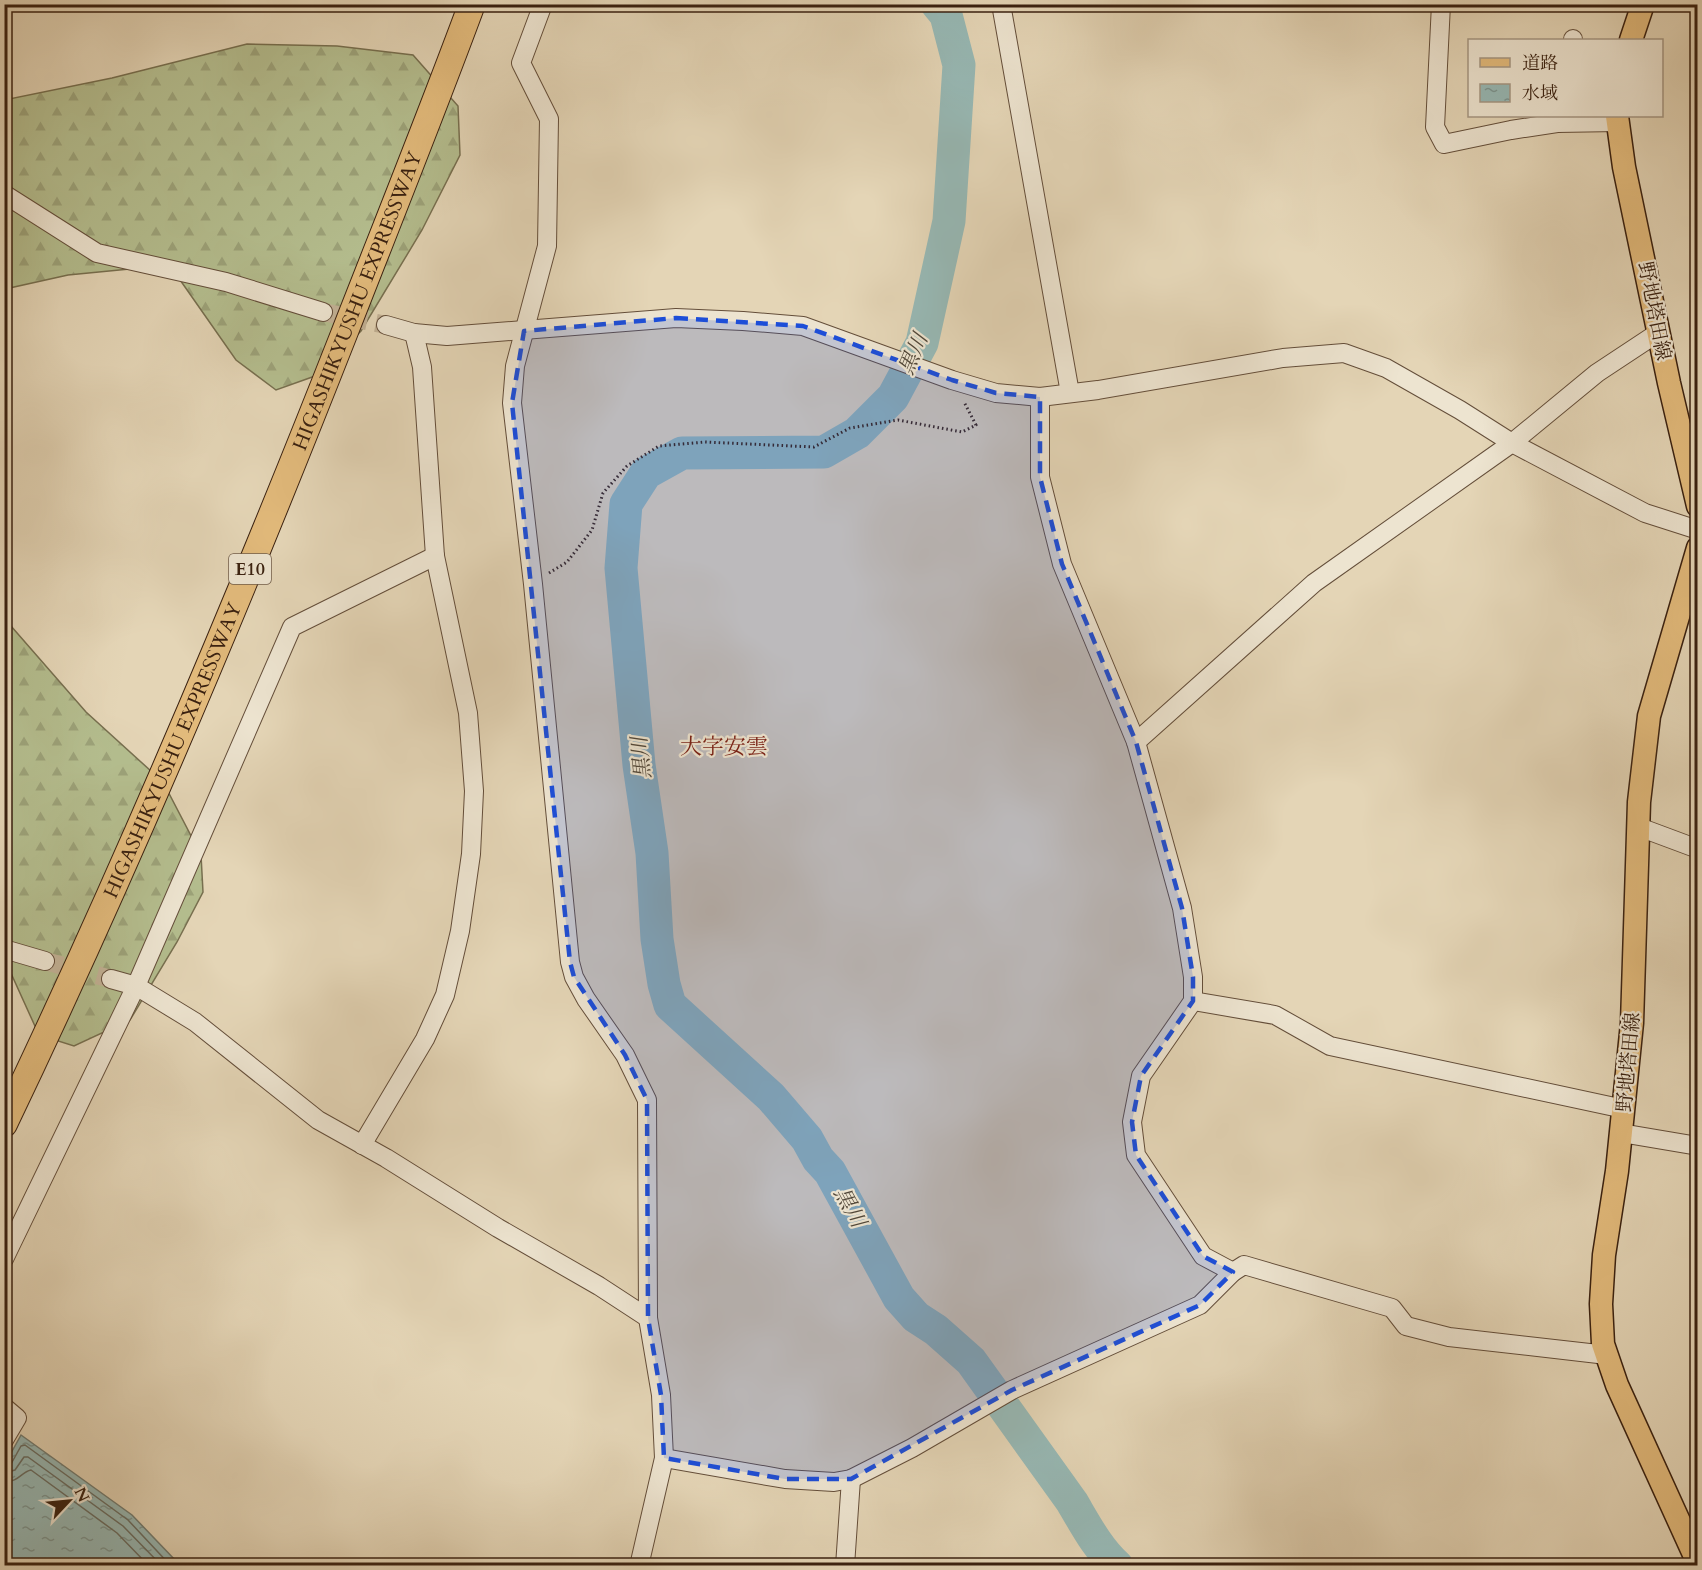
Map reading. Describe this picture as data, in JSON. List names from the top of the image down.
{
  "streets": {
    "highway": ["HIGASHIKYUSHU EXPRESSWAY", "E10"],
    "main road": ["野地塔田線"]
  },
  "districts": ["大字安雲"],
  "water": ["黒川"],
  "legend": ["道路", "水域"],
  "north": "top right"
}
